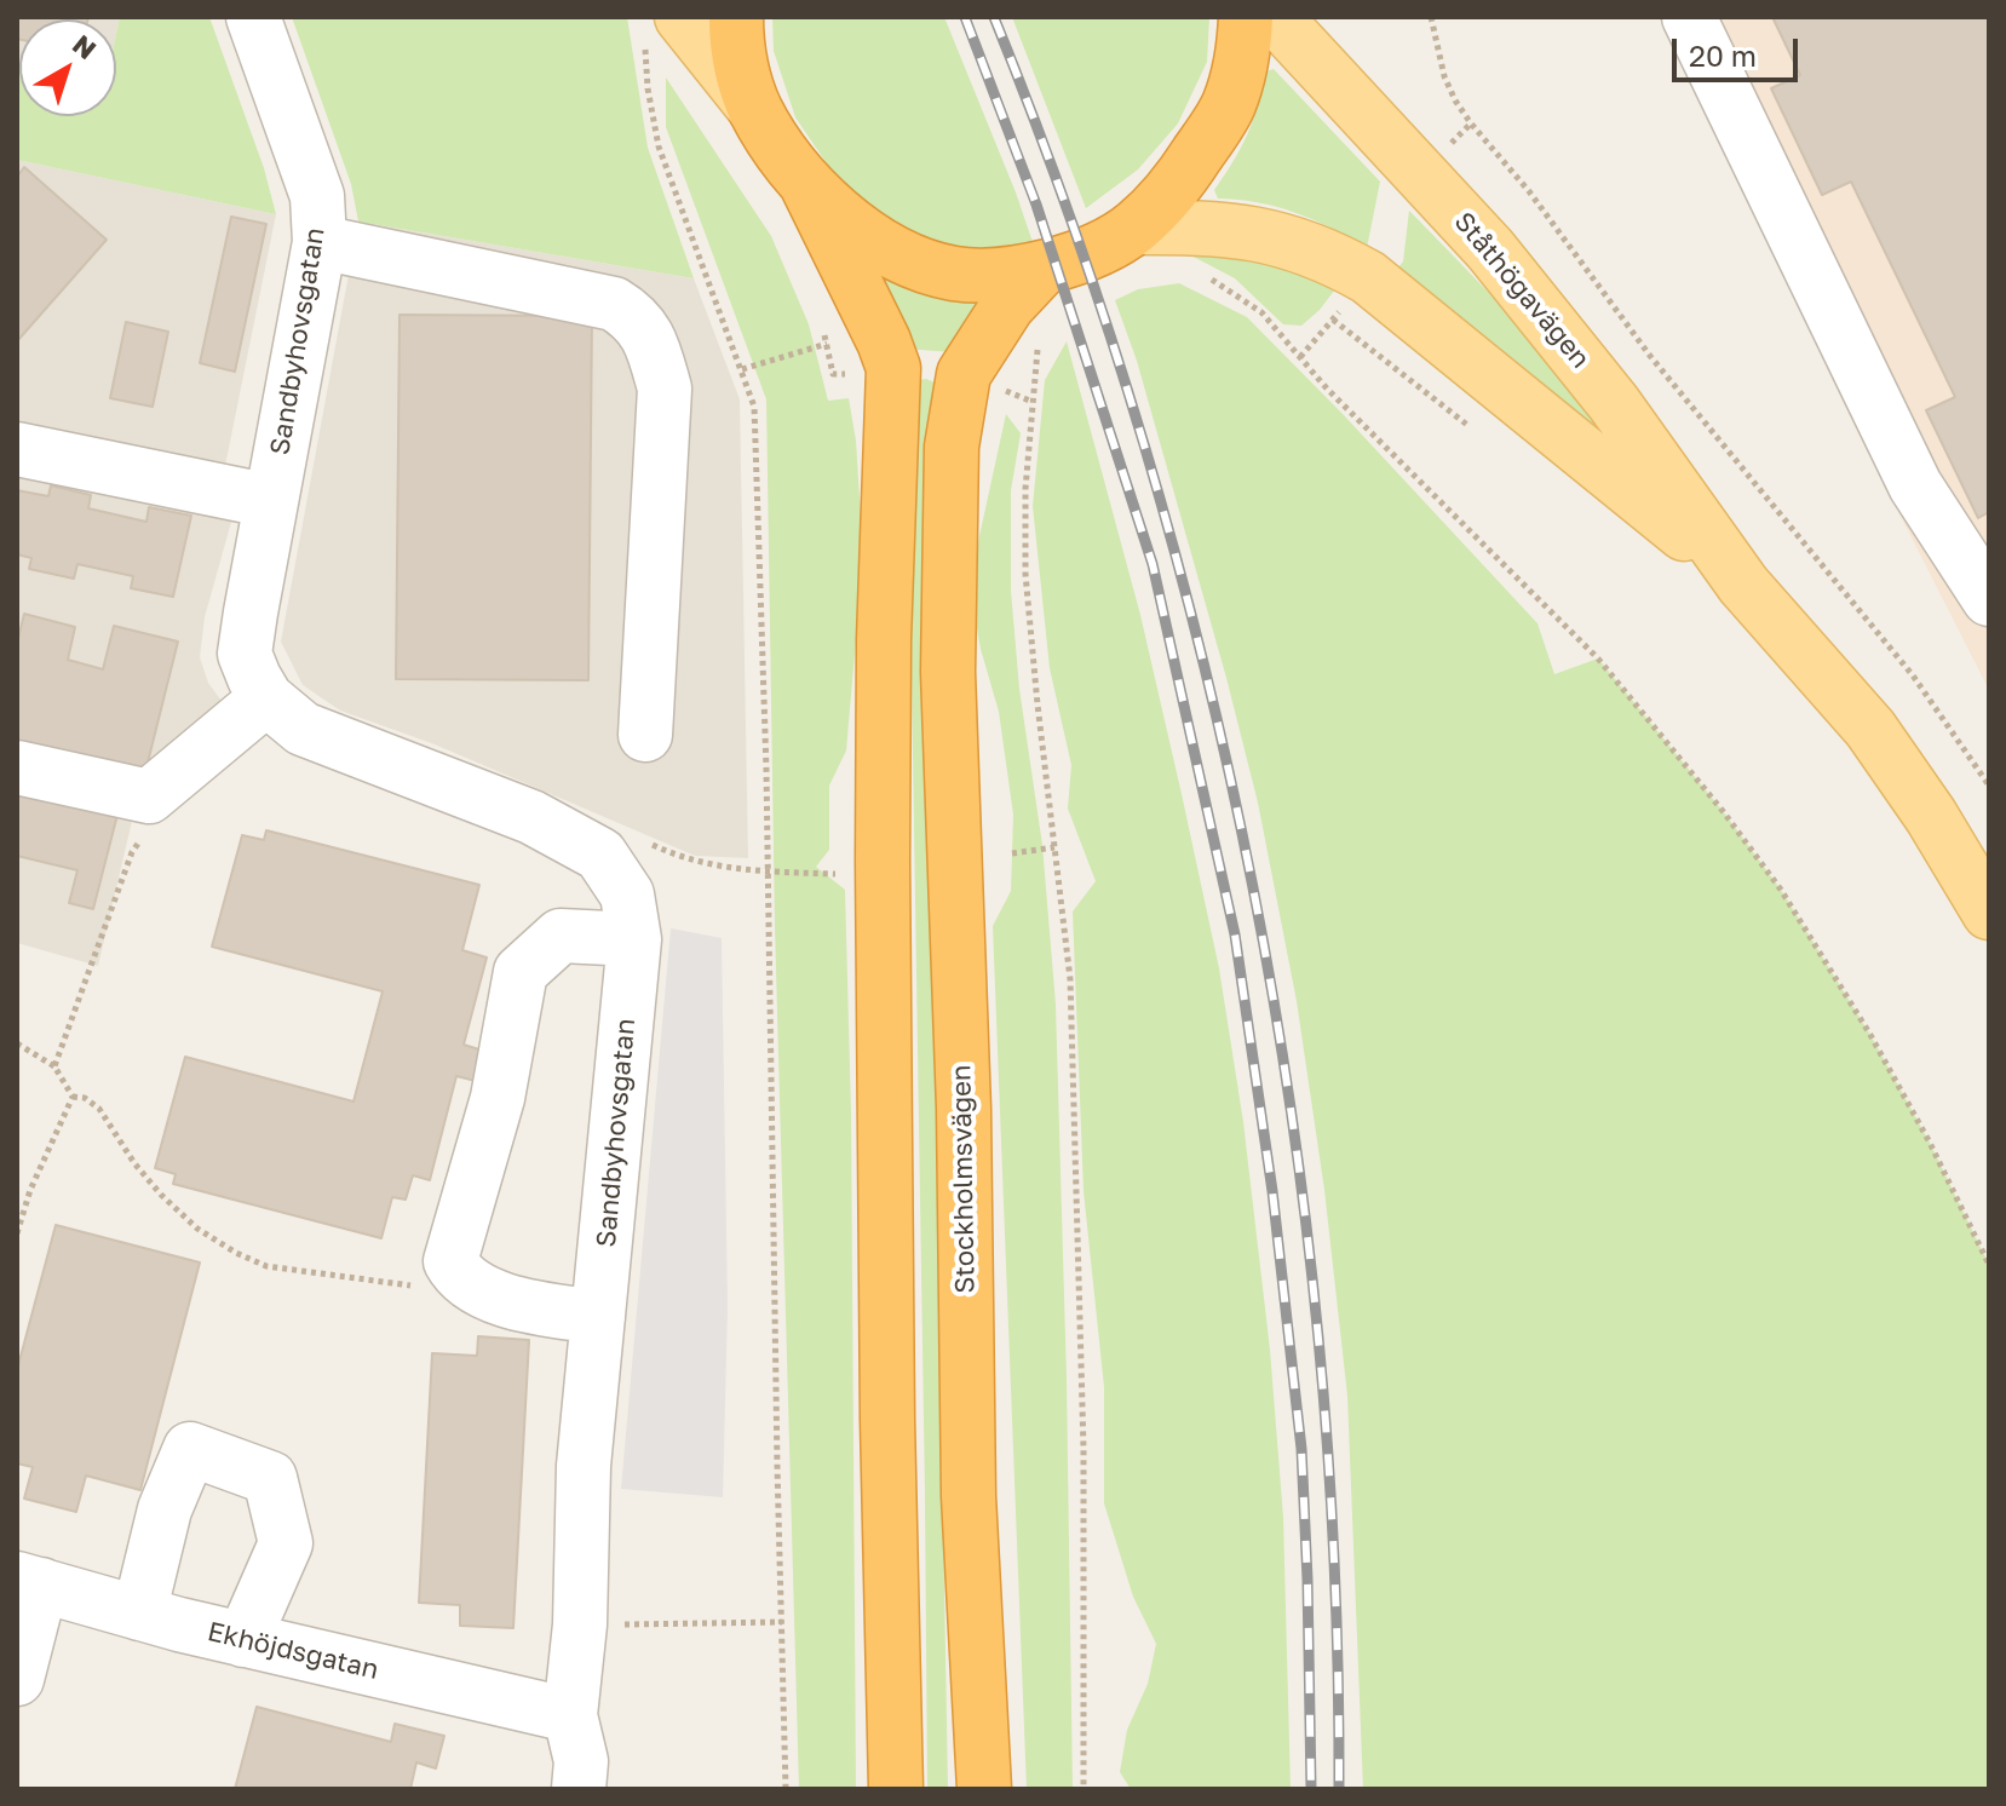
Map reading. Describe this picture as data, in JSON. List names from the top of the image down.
{
  "streets": {
    "highway": ["Stockholmsvägen"],
    "main road": ["Ståthögavägen"],
    "street": ["Sandbyhovsgatan", "Ekhöjdsgatan"]
  },
  "crossings": [
    ["Sandbyhovsgatan", "Ekhöjdsgatan"]
  ],
  "scale_bar": "20 m",
  "north": "top right"
}
